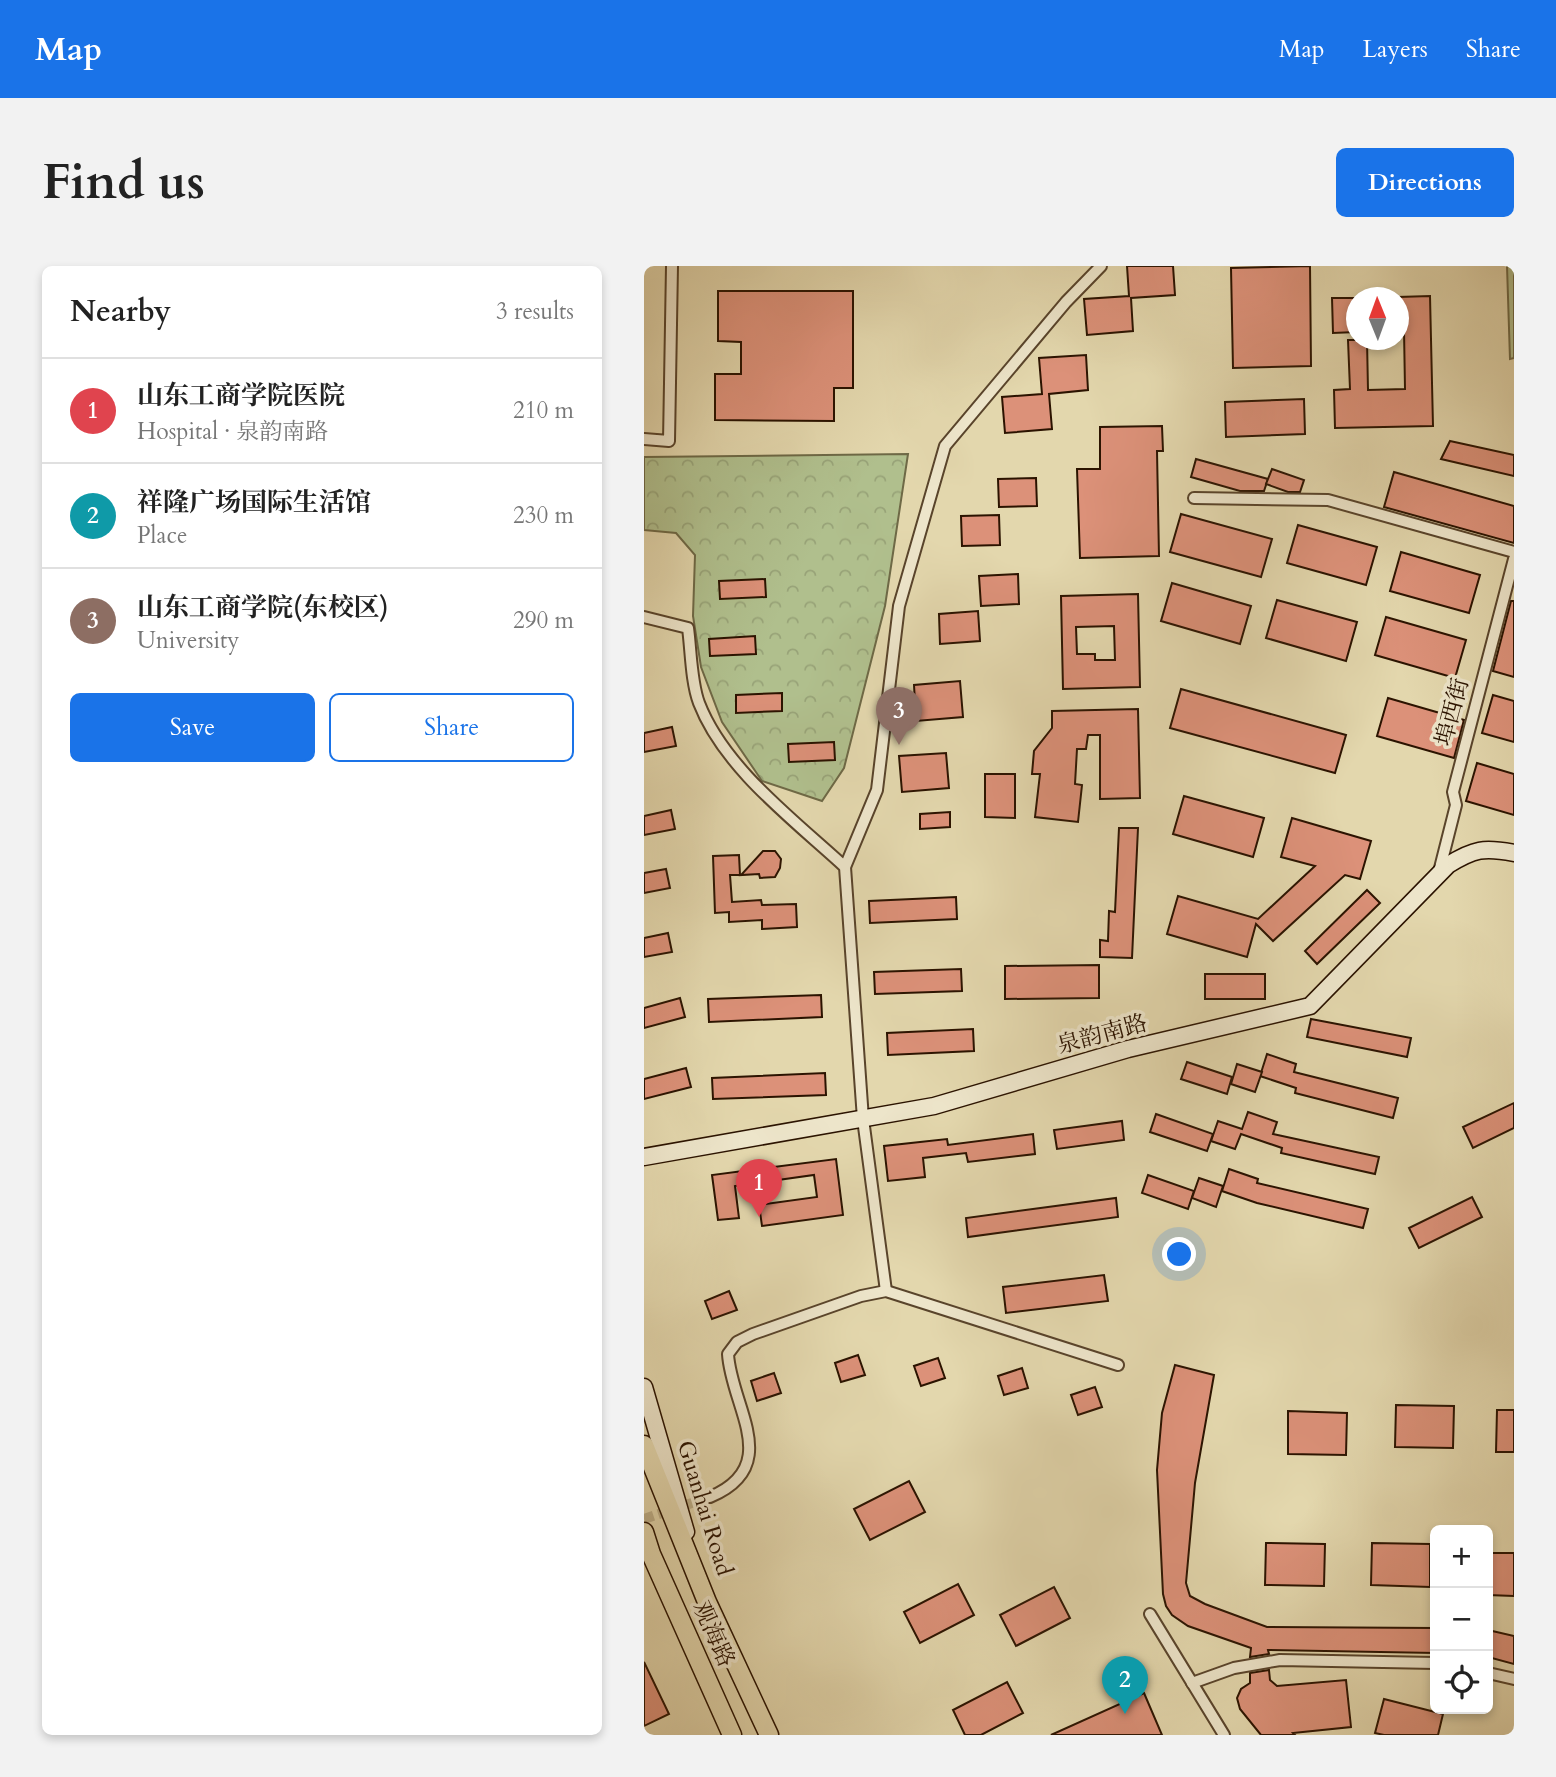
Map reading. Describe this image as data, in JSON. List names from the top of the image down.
{
  "streets": {
    "main road": ["Guanhai Road", "观海路"],
    "street": ["埠西街", "泉韵南路"]
  },
  "crossings": [
    ["埠西街", "泉韵南路"],
    ["Guanhai Road", "观海路"]
  ],
  "north": "top",
  "page": {
    "header": "Map",
    "nav": ["Map", "Layers", "Share"],
    "buttons": [
      "Directions",
      ["Save", "Share"]
    ],
    "title": "Find us",
    "heading": ["Nearby", "3 results"],
    "list": [
      {
        "mark": "1",
        "name": "山东工商学院医院",
        "note": "Hospital · 泉韵南路",
        "value": "210 m"
      },
      {
        "mark": "2",
        "name": "祥隆广场国际生活馆",
        "note": "Place",
        "value": "230 m"
      },
      {
        "mark": "3",
        "name": "山东工商学院(东校区)",
        "note": "University",
        "value": "290 m"
      }
    ],
    "pins": ["3", "1", "2"],
    "map_buttons": ["+", "−"]
  }
}
